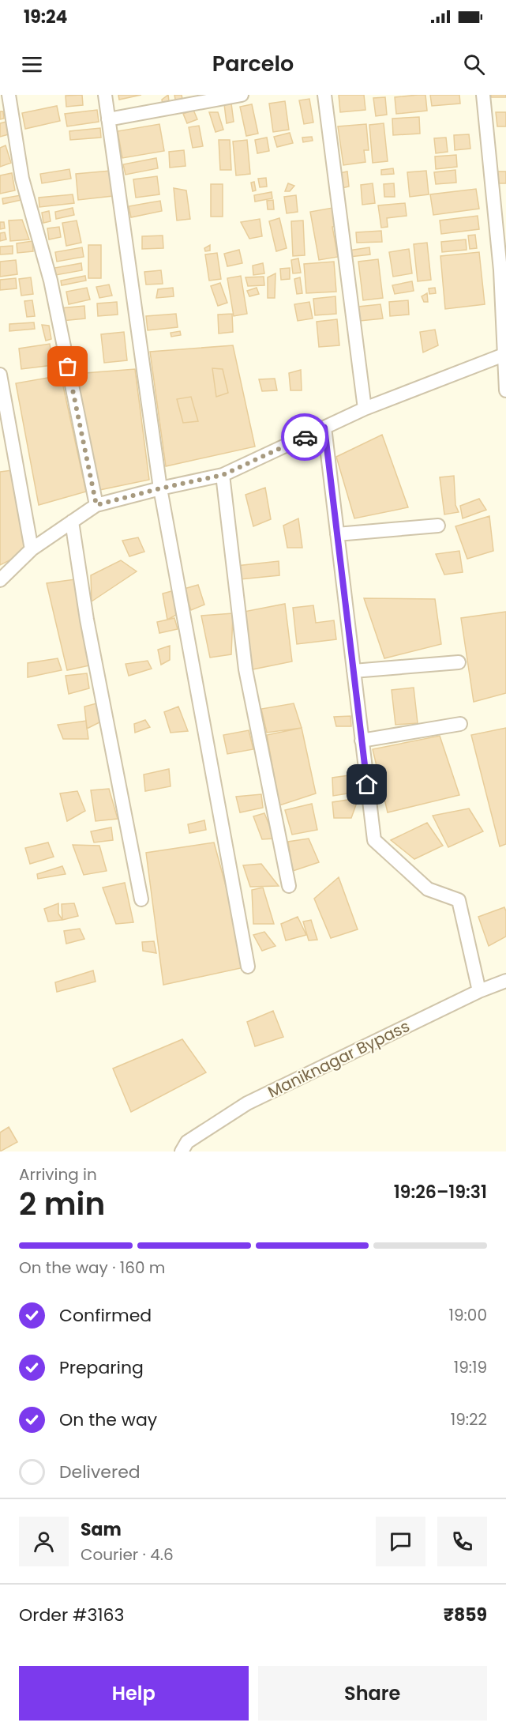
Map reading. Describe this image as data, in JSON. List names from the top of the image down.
{
  "streets": {
    "street": ["Maniknagar Bypass"]
  },
  "page": {
    "status": "19:24",
    "header": "Parcelo",
    "heading": ["2 min", "Arriving in", "19:26–19:31"],
    "panel": [
      "Sam",
      "Courier · 4.6",
      "Order #3163",
      "₹859"
    ],
    "bar": "On the way · 160 m",
    "list": [
      ["Confirmed", "19:00"],
      ["Preparing", "19:19"],
      ["On the way", "19:22"],
      "Delivered"
    ],
    "buttons": ["Help", "Share"]
  }
}
